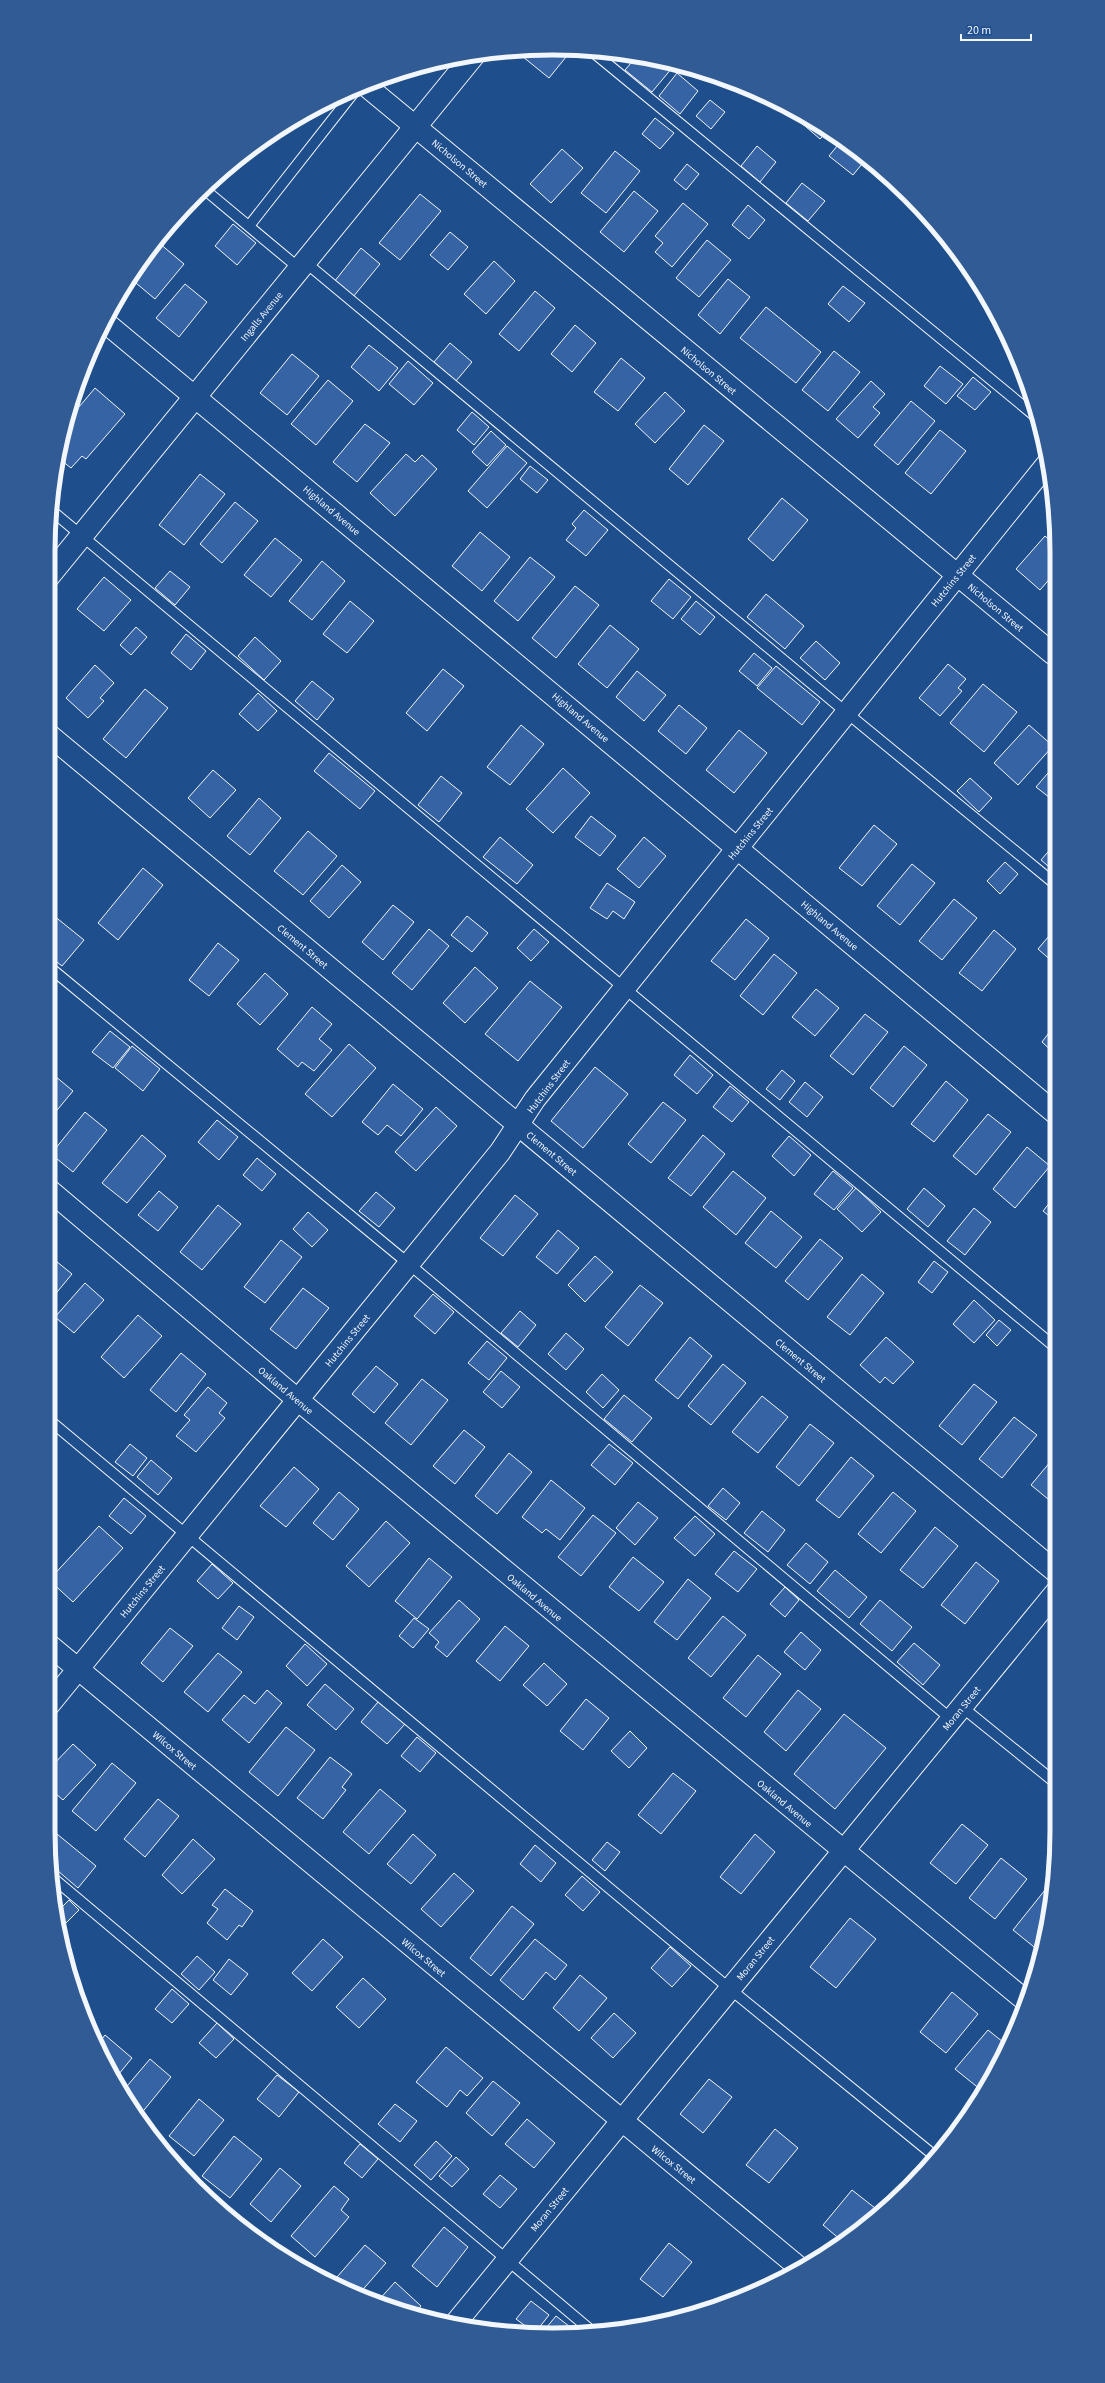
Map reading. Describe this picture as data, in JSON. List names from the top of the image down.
{
  "streets": {
    "street": [
      "Nicholson Street",
      "Ingalls Avenue",
      "Highland Avenue",
      "Hutchins Street",
      "Clement Street",
      "Oakland Avenue",
      "Moran Street",
      "Wilcox Street"
    ]
  },
  "crossings": [
    ["Nicholson Street", "Ingalls Avenue"],
    ["Nicholson Street", "Hutchins Street"],
    ["Ingalls Avenue", "Highland Avenue"],
    ["Highland Avenue", "Hutchins Street"],
    ["Hutchins Street", "Clement Street"],
    ["Hutchins Street", "Oakland Avenue"],
    ["Hutchins Street", "Wilcox Street"],
    ["Oakland Avenue", "Moran Street"],
    ["Moran Street", "Wilcox Street"]
  ],
  "scale_bar": "20 m"
}
